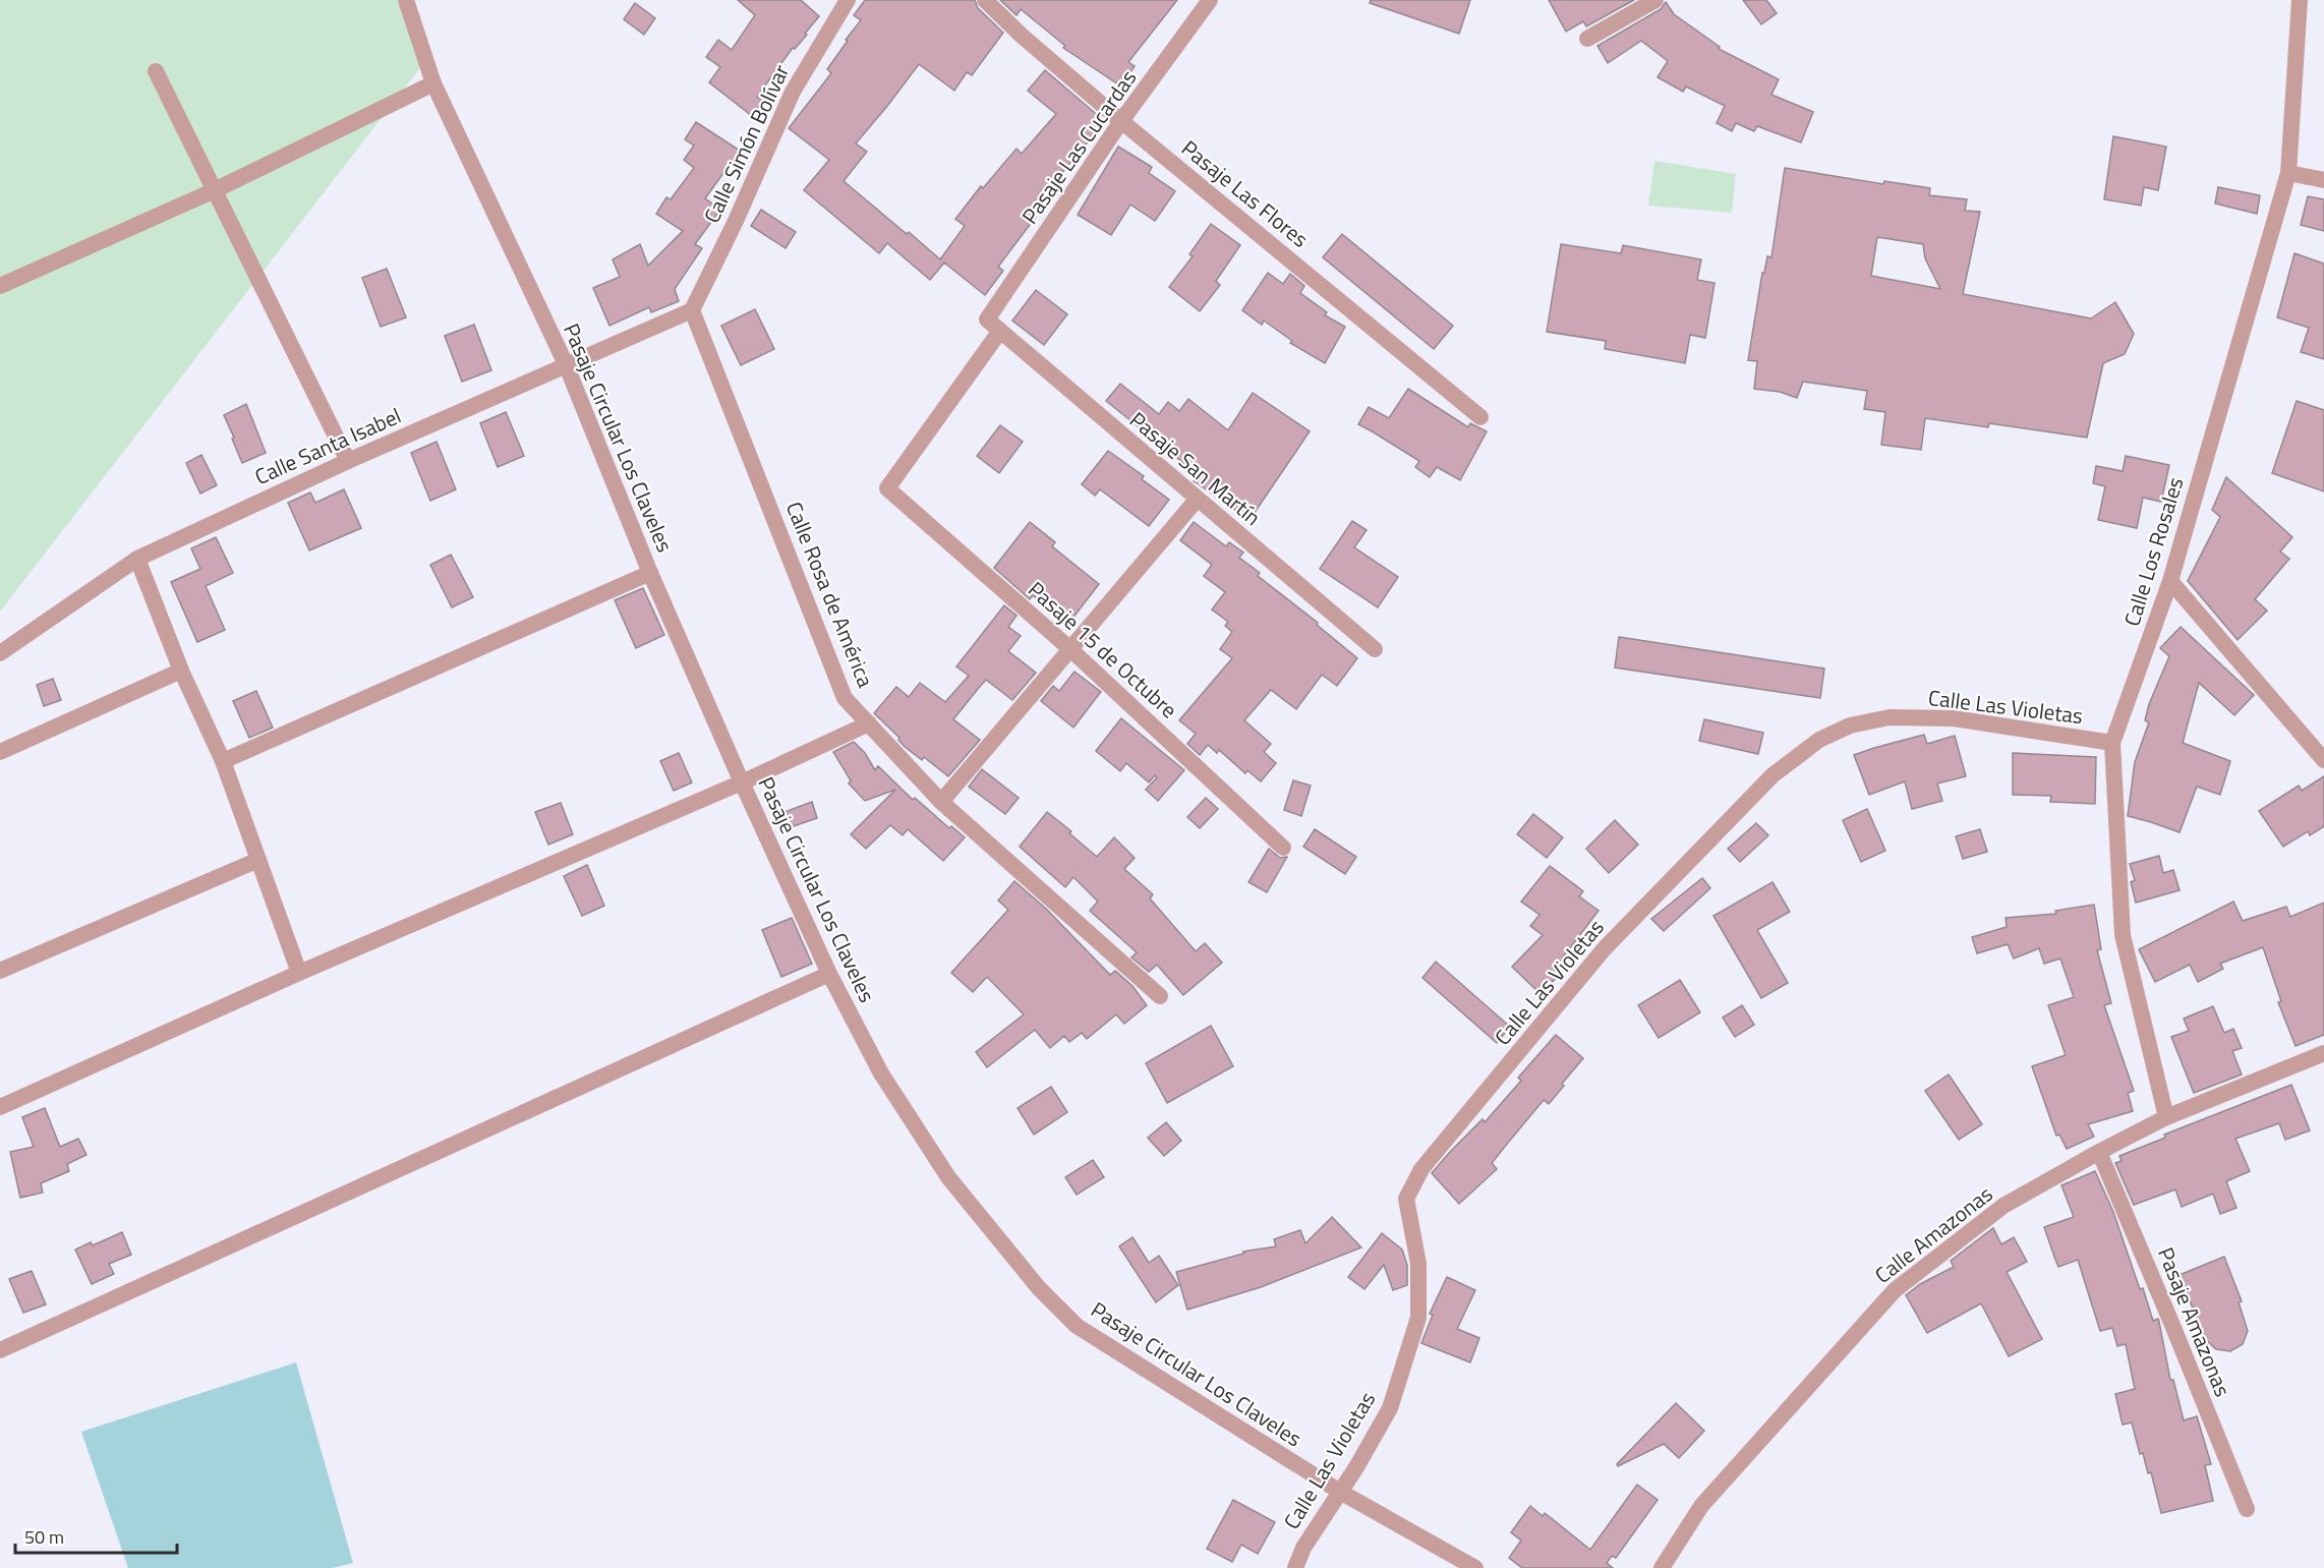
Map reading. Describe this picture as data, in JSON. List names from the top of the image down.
{
  "streets": {
    "street": [
      "Calle Simón Bolívar",
      "Pasaje Las Cucardas",
      "Pasaje Las Flores",
      "Pasaje Circular Los Claveles",
      "Calle Santa Isabel",
      "Pasaje San Martín",
      "Calle Los Rosales",
      "Calle Rosa de América",
      "Pasaje 15 de Octubre",
      "Calle Las Violetas",
      "Calle Amazonas",
      "Pasaje Amazonas"
    ]
  },
  "crossings": [
    ["Calle Simón Bolívar", "Calle Santa Isabel"],
    ["Calle Simón Bolívar", "Calle Rosa de América"],
    ["Pasaje Las Cucardas", "Pasaje Las Flores"],
    ["Pasaje Las Cucardas", "Pasaje San Martín"],
    ["Pasaje Las Cucardas", "Pasaje 15 de Octubre"],
    ["Pasaje Circular Los Claveles", "Calle Santa Isabel"],
    ["Pasaje Circular Los Claveles", "Calle Las Violetas"],
    ["Calle Santa Isabel", "Calle Rosa de América"],
    ["Calle Los Rosales", "Calle Las Violetas"],
    ["Calle Los Rosales", "Calle Amazonas"],
    ["Calle Amazonas", "Pasaje Amazonas"]
  ],
  "scale_bar": "50 m"
}
